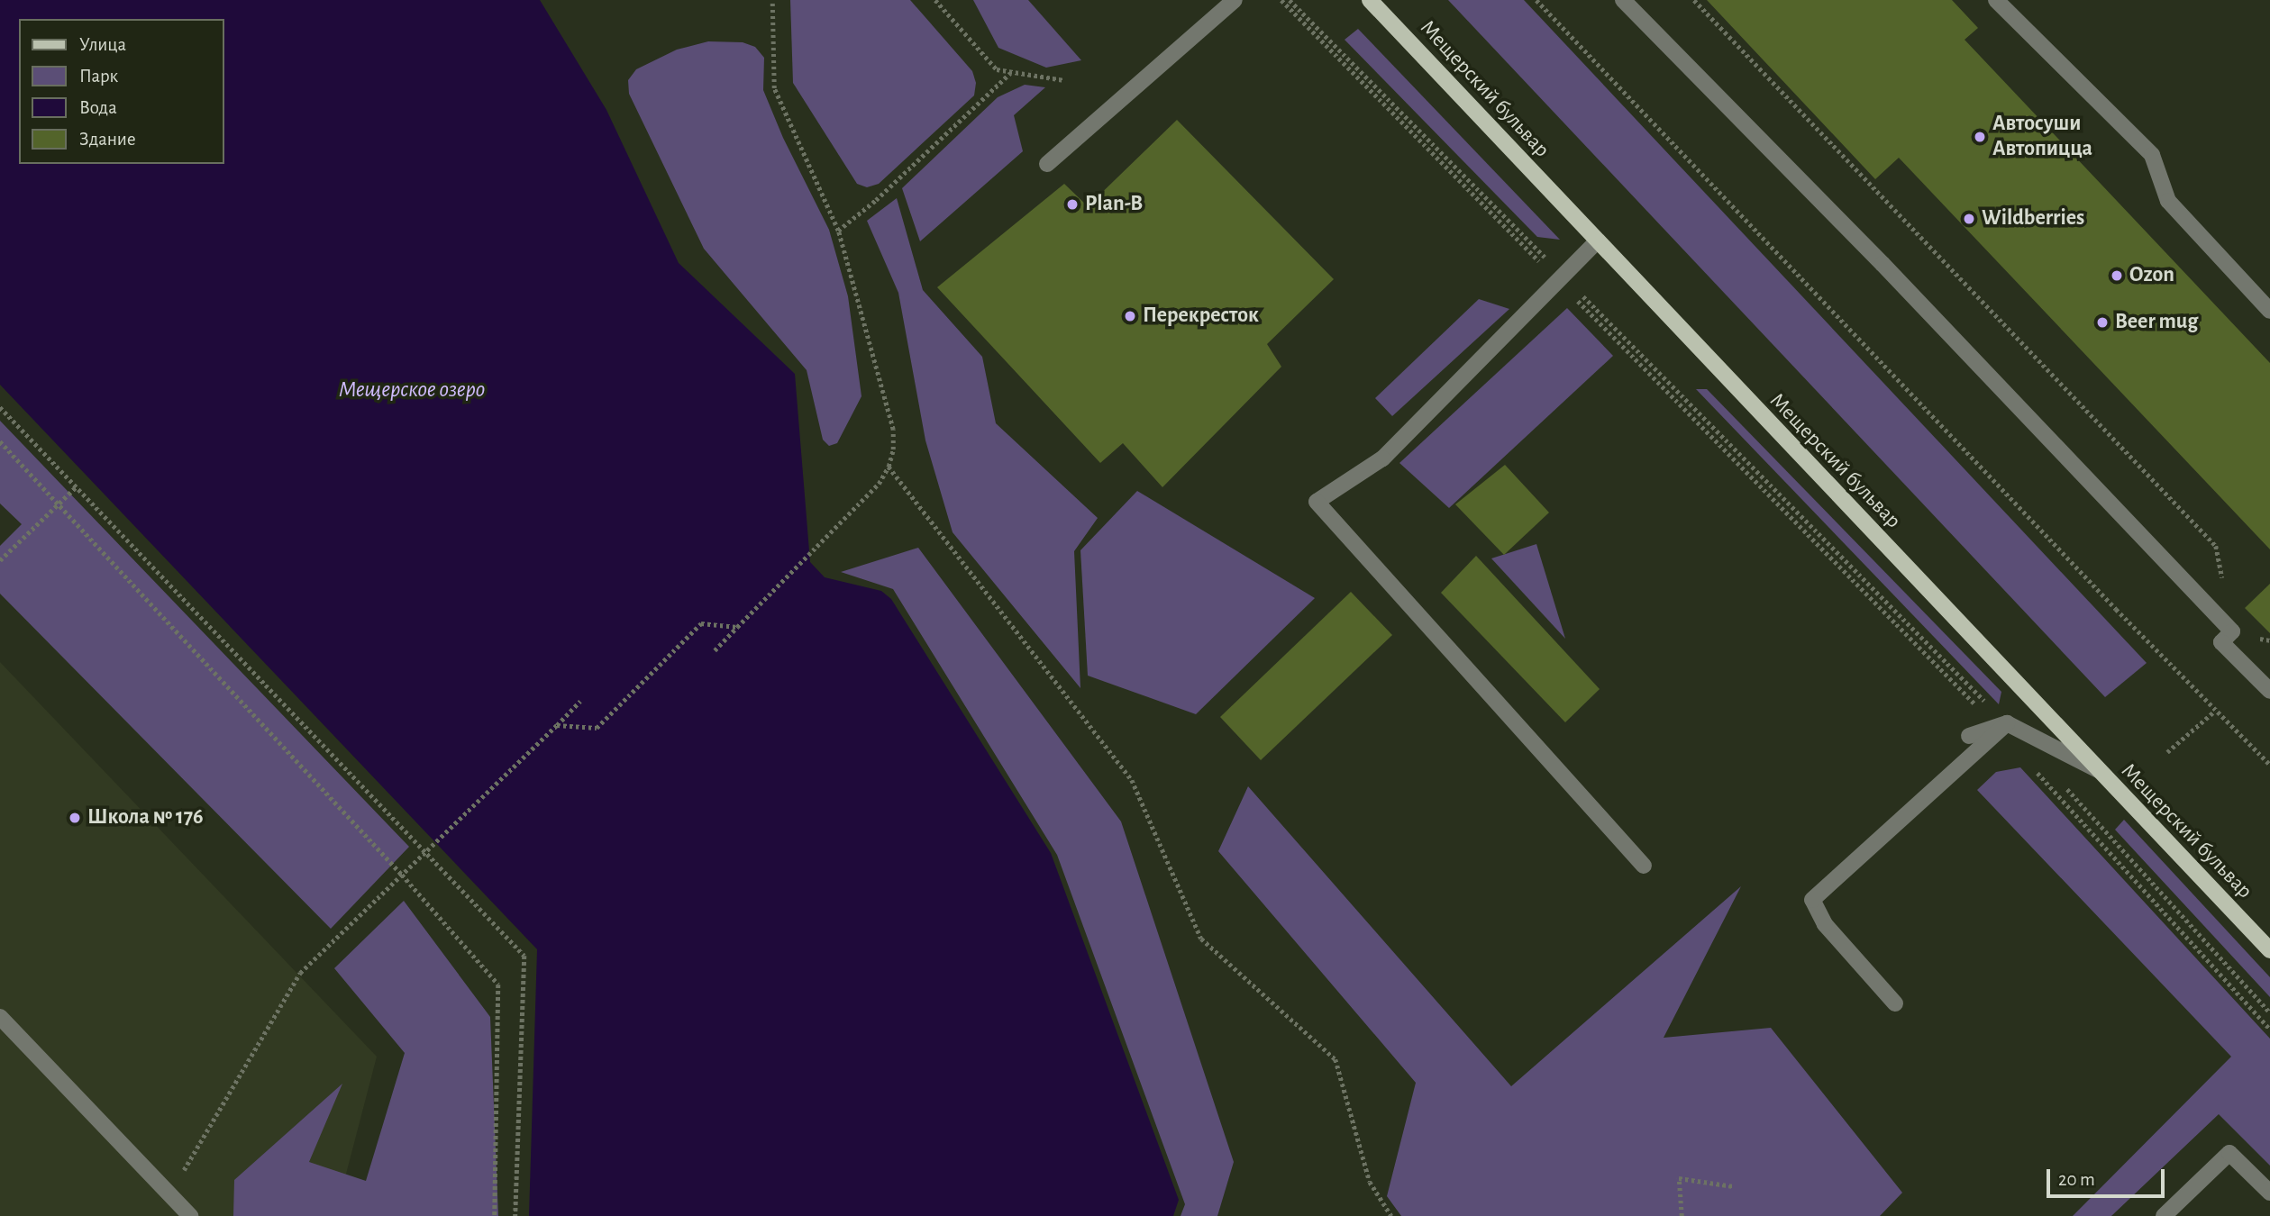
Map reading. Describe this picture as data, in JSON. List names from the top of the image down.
{
  "streets": {
    "main road": ["Мещерский бульвар"]
  },
  "water": ["Мещерское озеро"],
  "places": [
    "Автосуши Автопицца",
    "Plan-B",
    "Wildberries",
    "Ozon",
    "Перекресток",
    "Beer mug",
    "Школа № 176"
  ],
  "legend": [
    "Улица",
    "Парк",
    "Вода",
    "Здание"
  ],
  "scale_bar": "20 m"
}
